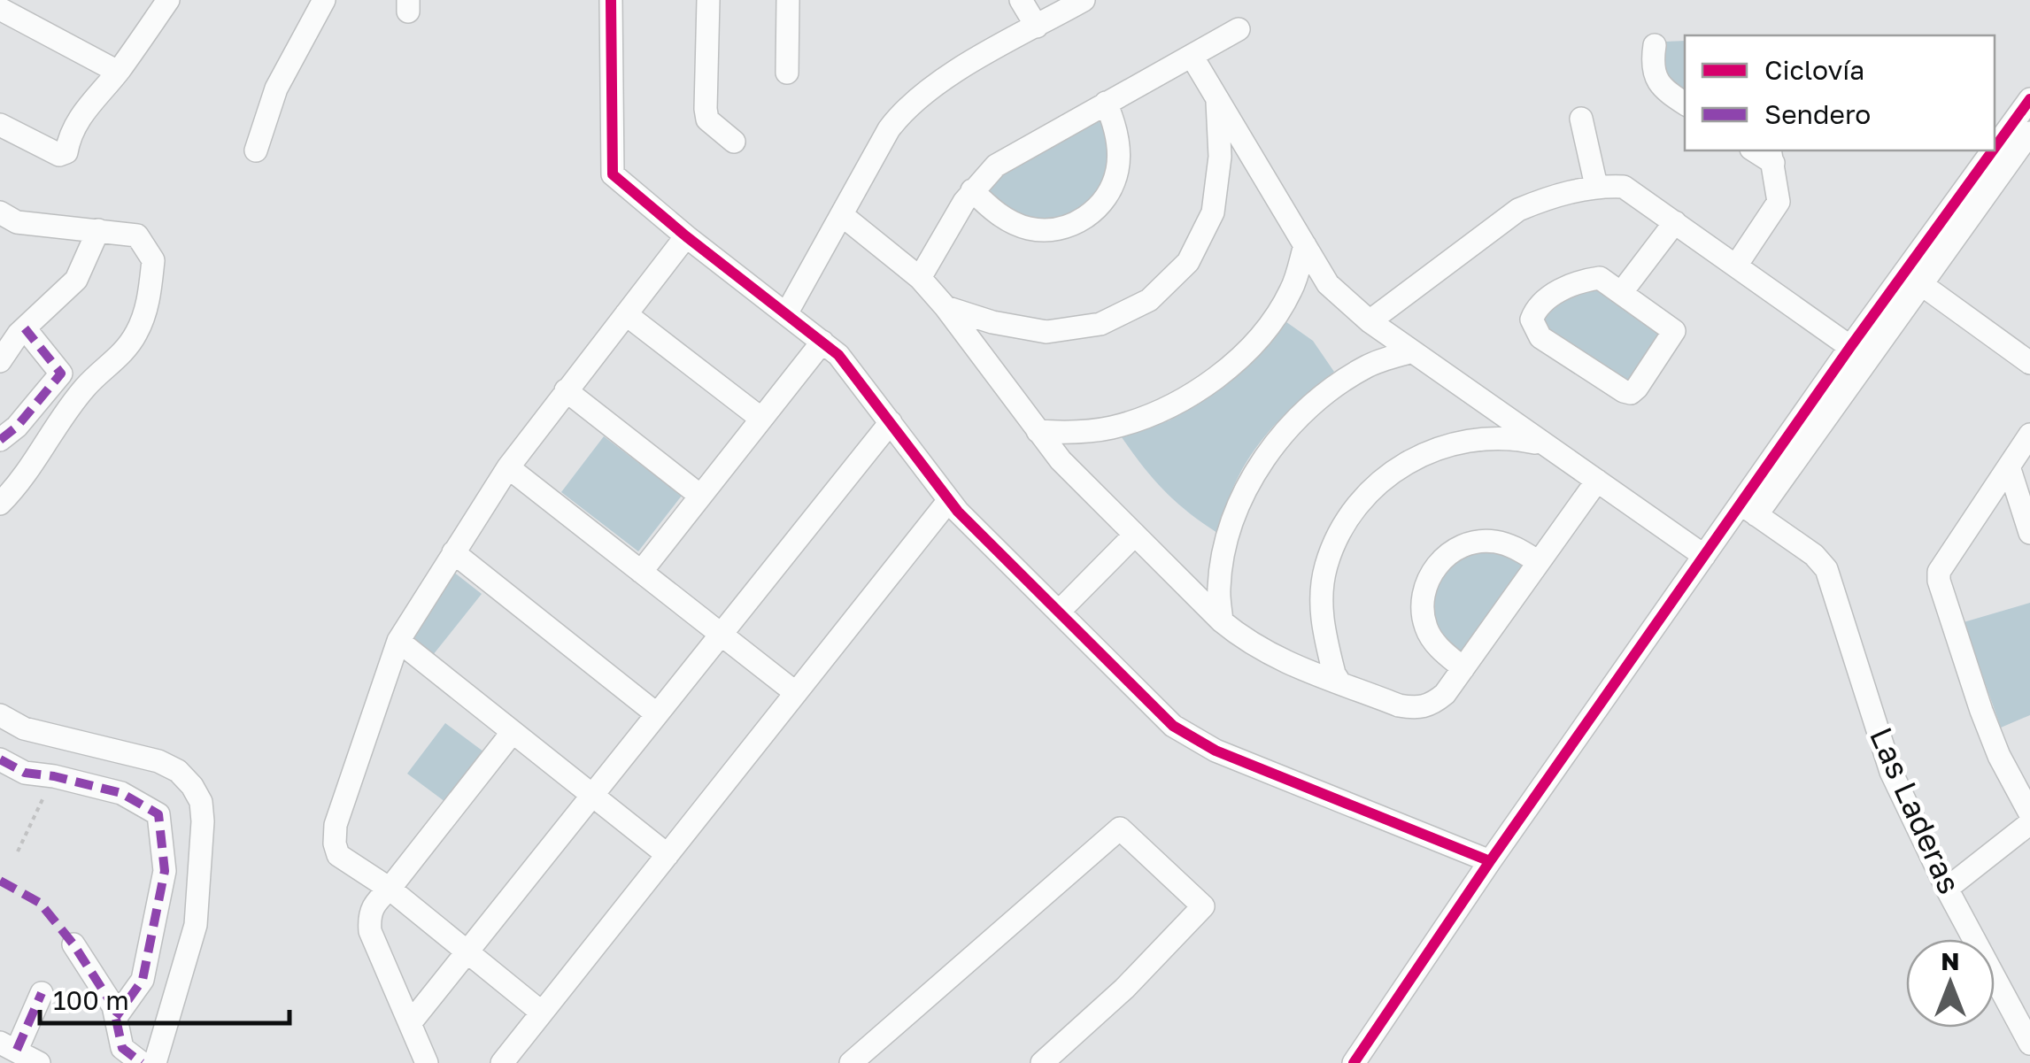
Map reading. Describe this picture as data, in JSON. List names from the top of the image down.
{
  "streets": {
    "street": ["Las Laderas"]
  },
  "legend": ["Ciclovía", "Sendero"],
  "scale_bar": "100 m",
  "north": "top"
}
